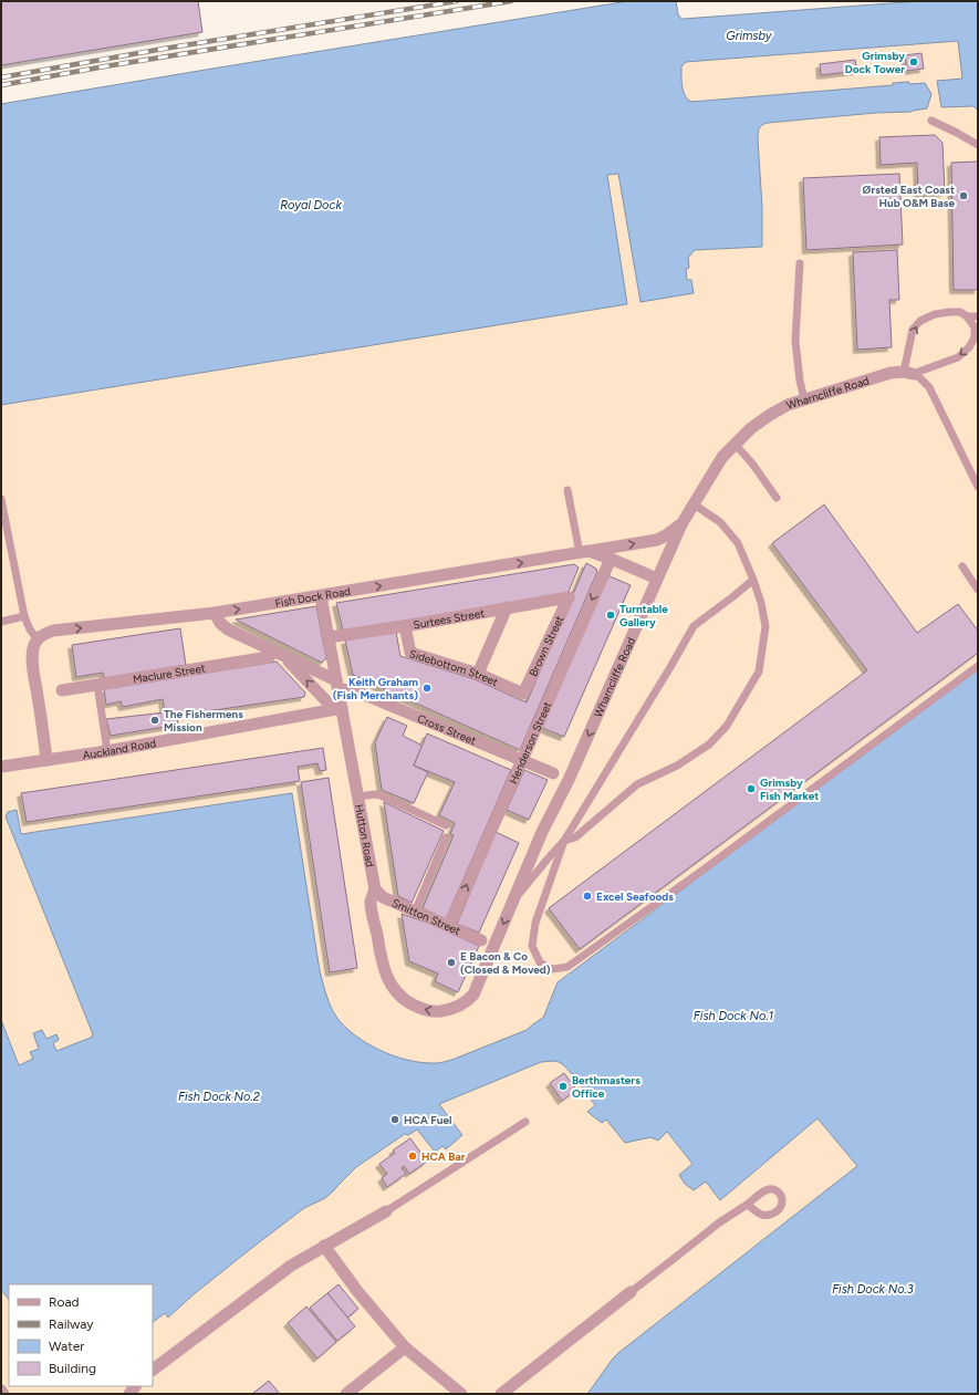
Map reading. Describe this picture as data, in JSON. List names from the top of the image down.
{
  "streets": {
    "street": [
      "Wharncliffe Road",
      "Fish Dock Road",
      "Surtees Street",
      "Brown Street",
      "Sidebottom Street",
      "Maclure Street",
      "Cross Street",
      "Henderson Street",
      "Auckland Road",
      "Hutton Road",
      "Smitton Street"
    ]
  },
  "crossings": [
    ["Wharncliffe Road", "Fish Dock Road"],
    ["Wharncliffe Road", "Hutton Road"],
    ["Fish Dock Road", "Cross Street"],
    ["Fish Dock Road", "Henderson Street"],
    ["Fish Dock Road", "Hutton Road"],
    ["Surtees Street", "Brown Street"],
    ["Surtees Street", "Sidebottom Street"],
    ["Surtees Street", "Hutton Road"],
    ["Brown Street", "Sidebottom Street"],
    ["Maclure Street", "Cross Street"],
    ["Cross Street", "Henderson Street"],
    ["Cross Street", "Auckland Road"],
    ["Cross Street", "Hutton Road"],
    ["Henderson Street", "Smitton Street"],
    ["Auckland Road", "Hutton Road"],
    ["Hutton Road", "Smitton Street"]
  ],
  "one_way": ["Wharncliffe Road", "Fish Dock Road"],
  "water": [
    "Grimsby",
    "Royal Dock",
    "Fish Dock No.1",
    "Fish Dock No.2",
    "Fish Dock No.3"
  ],
  "places": [
    "Grimsby Dock Tower",
    "Ørsted East Coast Hub O&M Base",
    "Turntable Gallery",
    "Keith Graham (Fish Merchants)",
    "The Fishermens Mission",
    "Grimsby Fish Market",
    "Excel Seafoods",
    "E Bacon & Co (Closed & Moved)",
    "Berthmasters Office",
    "HCA Fuel",
    "HCA Bar"
  ],
  "legend": [
    "Road",
    "Railway",
    "Water",
    "Building"
  ]
}
